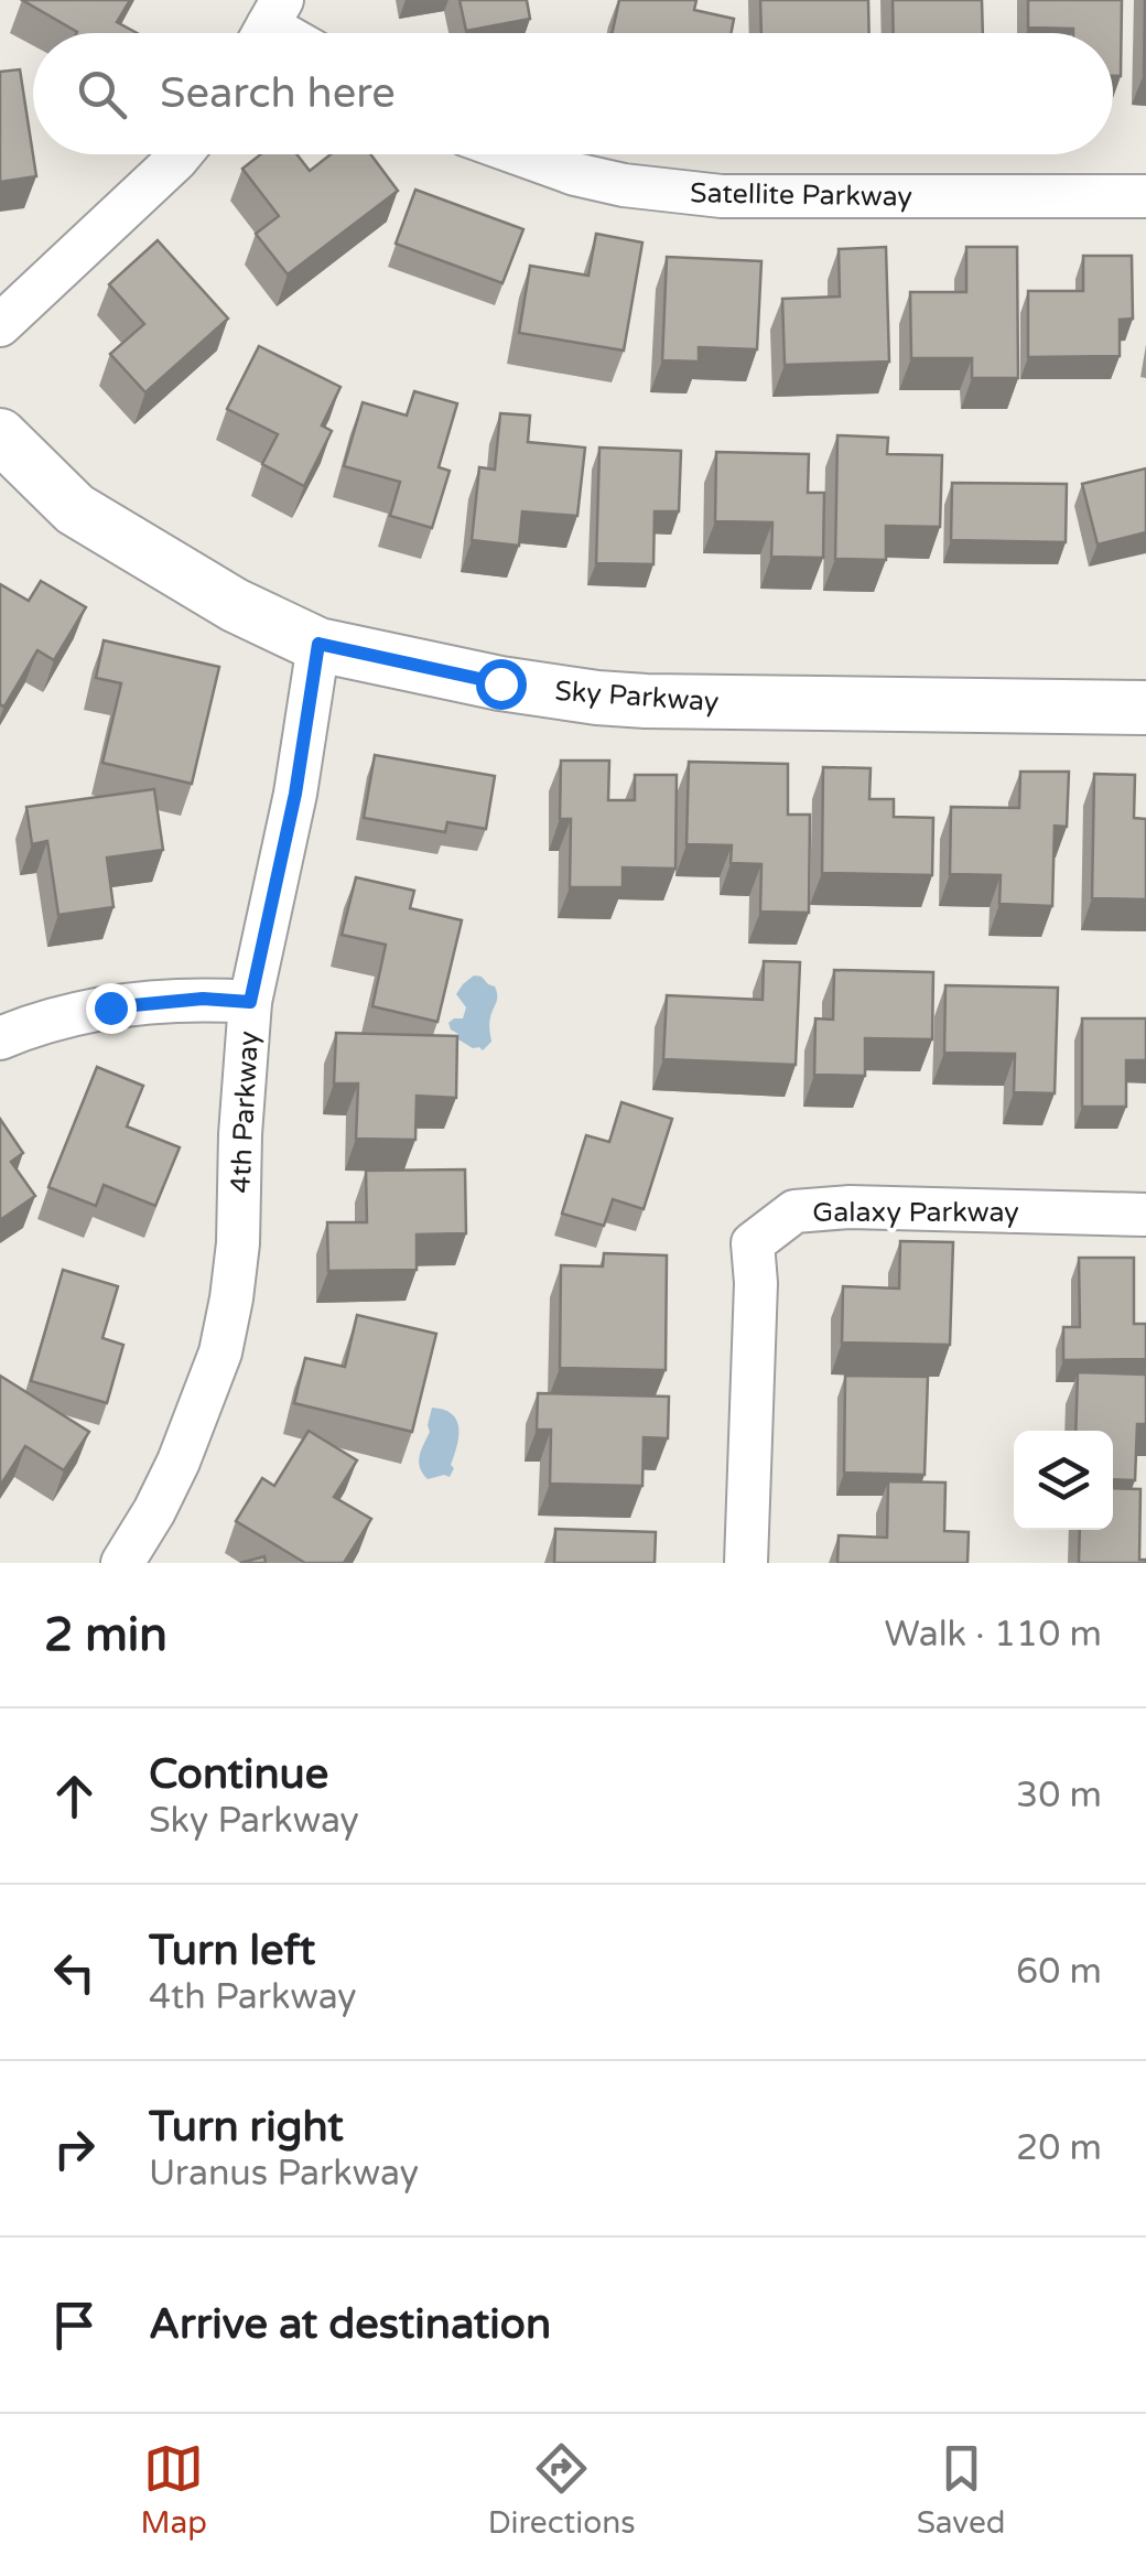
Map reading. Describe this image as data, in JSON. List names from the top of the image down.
{
  "streets": {
    "street": [
      "Satellite Parkway",
      "Sky Parkway",
      "4th Parkway",
      "Galaxy Parkway"
    ]
  },
  "crossings": [
    ["Sky Parkway", "4th Parkway"]
  ],
  "page": {
    "search": "Search here",
    "heading": ["2 min", "Walk · 110 m"],
    "list": [
      ["Continue", "Sky Parkway", "30 m"],
      ["Turn left", "4th Parkway", "60 m"],
      ["Turn right", "Uranus Parkway", "20 m"],
      "Arrive at destination"
    ],
    "nav": ["Map", "Directions", "Saved"]
  }
}
